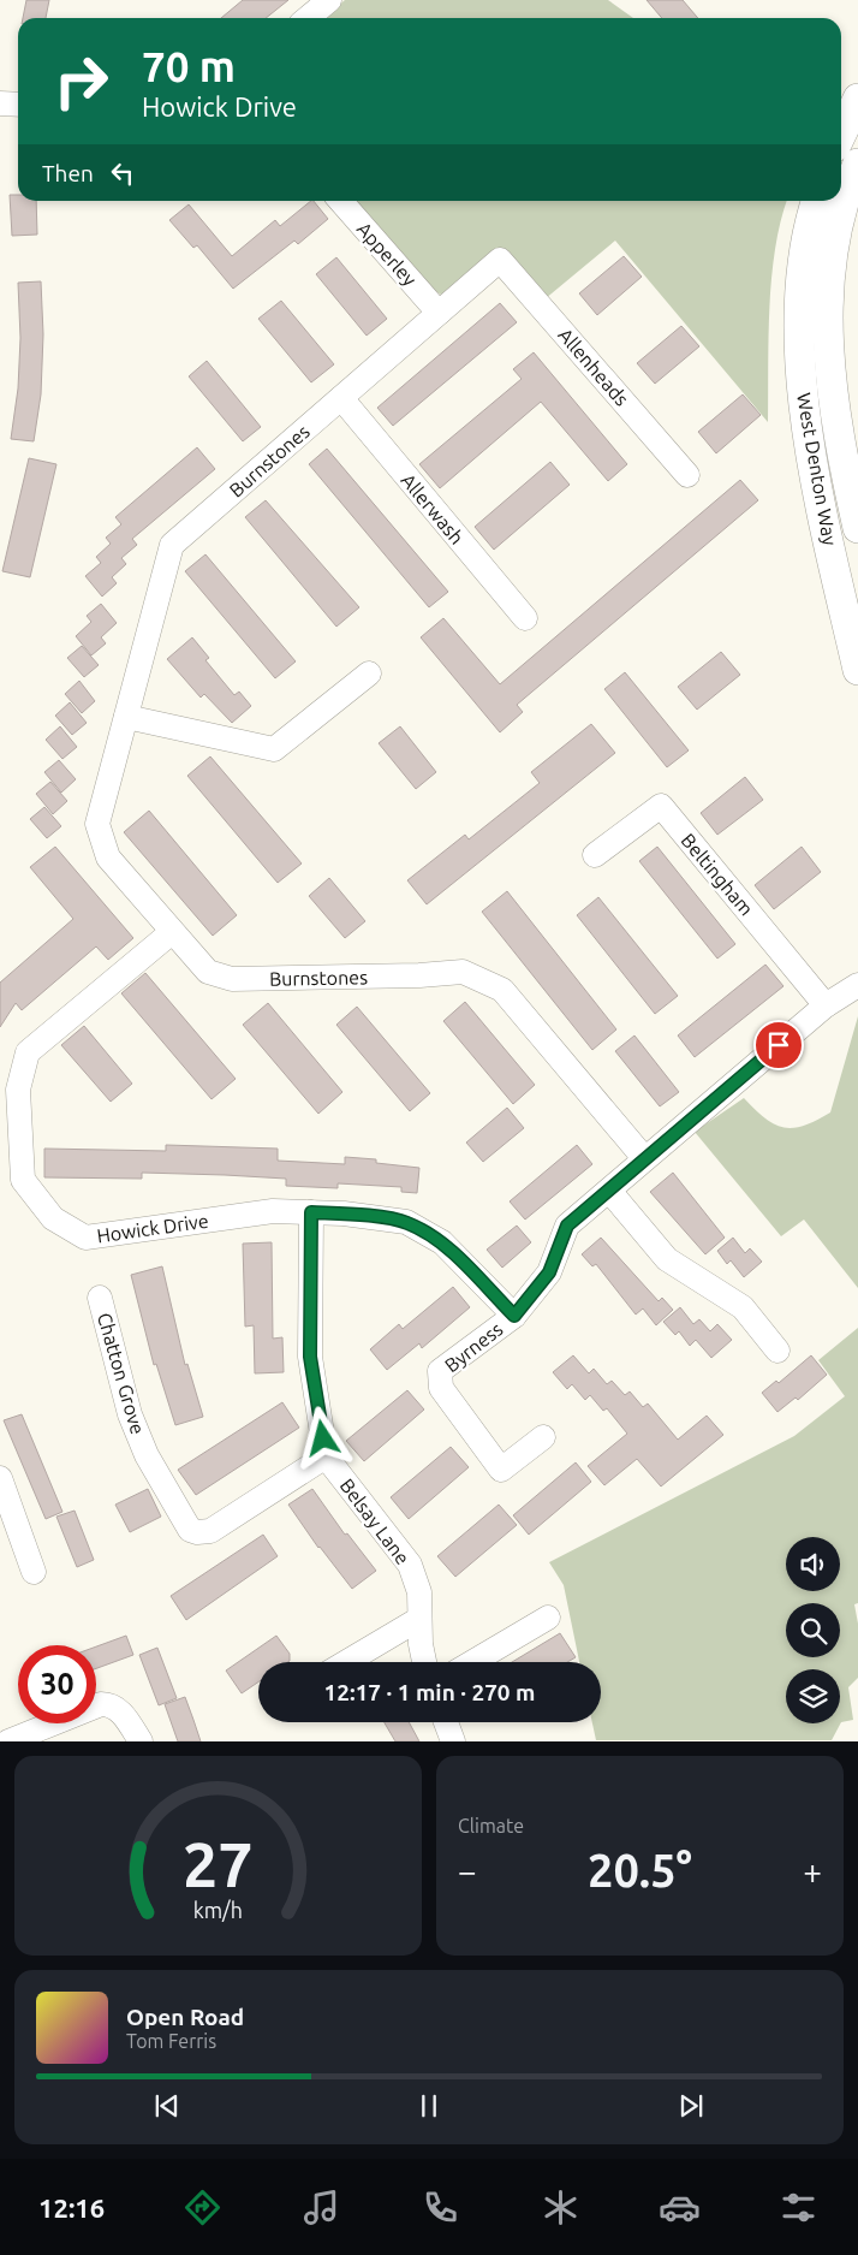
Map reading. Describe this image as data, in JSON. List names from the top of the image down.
{
  "streets": {
    "street": [
      "Apperley",
      "Allenheads",
      "Burnstones",
      "West Denton Way",
      "Allerwash",
      "Beltingham",
      "Howick Drive",
      "Byrness",
      "Chatton Grove",
      "Belsay Lane"
    ]
  },
  "crossings": [
    ["Apperley", "Burnstones"],
    ["Allenheads", "Burnstones"],
    ["Burnstones", "Allerwash"],
    ["Burnstones", "Howick Drive"],
    ["Burnstones", "Byrness"],
    ["Beltingham", "Byrness"],
    ["Howick Drive", "Byrness"],
    ["Howick Drive", "Belsay Lane"],
    ["Chatton Grove", "Belsay Lane"]
  ],
  "page": {
    "turn": ["70 m", "Howick Drive"],
    "then": "Then",
    "limit": "30",
    "trip": "12:17 · 1 min · 270 m",
    "tile": "Climate",
    "heat": ["−", "20.5°", "+"],
    "song": ["Open Road", "Tom Ferris"],
    "tabs": "12:16",
    "gauge": ["27", "km/h"]
  }
}
